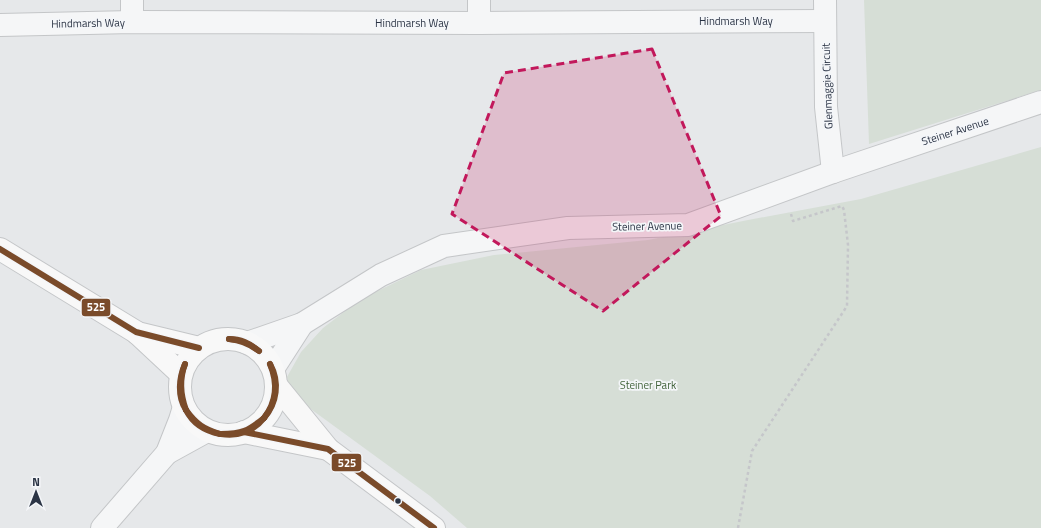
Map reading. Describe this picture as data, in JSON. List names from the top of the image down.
{
  "streets": {
    "street": ["Hindmarsh Way", "Glenmaggie Circuit", "Steiner Avenue"]
  },
  "crossings": [
    ["Hindmarsh Way", "Glenmaggie Circuit"],
    ["Glenmaggie Circuit", "Steiner Avenue"]
  ],
  "parks": ["Steiner Park"],
  "lines": ["transit line 525"],
  "north": "top"
}
